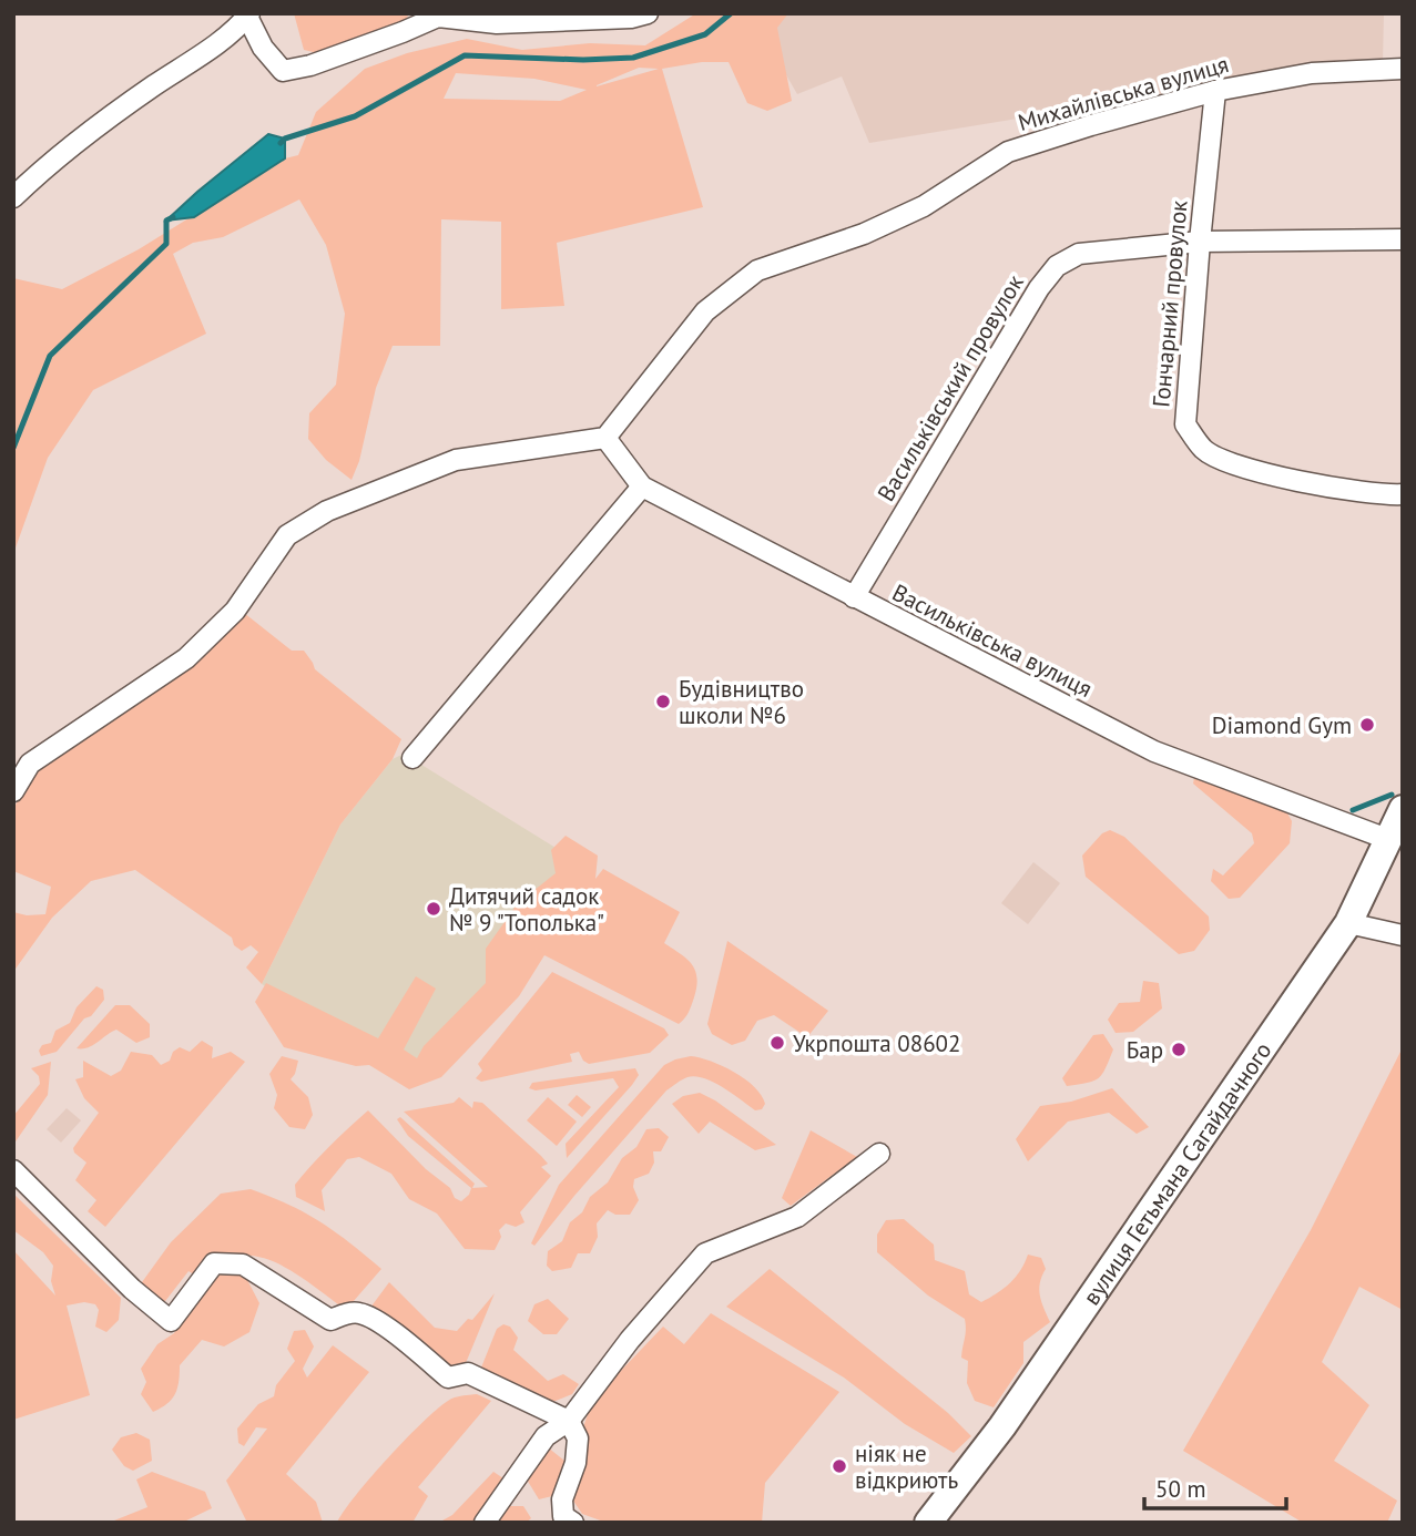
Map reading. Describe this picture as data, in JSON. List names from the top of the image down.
{
  "streets": {
    "main road": ["вулиця Гетьмана Сагайдачного"],
    "street": [
      "Михайлівська вулиця",
      "Гончарний провулок",
      "Васильківський провулок",
      "Васильківська вулиця"
    ]
  },
  "crossings": [
    ["Михайлівська вулиця", "Гончарний провулок"],
    ["Михайлівська вулиця", "Васильківська вулиця"],
    ["Гончарний провулок", "Васильківський провулок"],
    ["Васильківський провулок", "Васильківська вулиця"],
    ["Васильківська вулиця", "вулиця Гетьмана Сагайдачного"]
  ],
  "places": [
    "Будівництво школи №6",
    "Diamond Gym",
    "Дитячий садок № 9 \"Тополька\"",
    "Укрпошта 08602",
    "Бар",
    "ніяк не відкриють"
  ],
  "scale_bar": "50 m"
}
